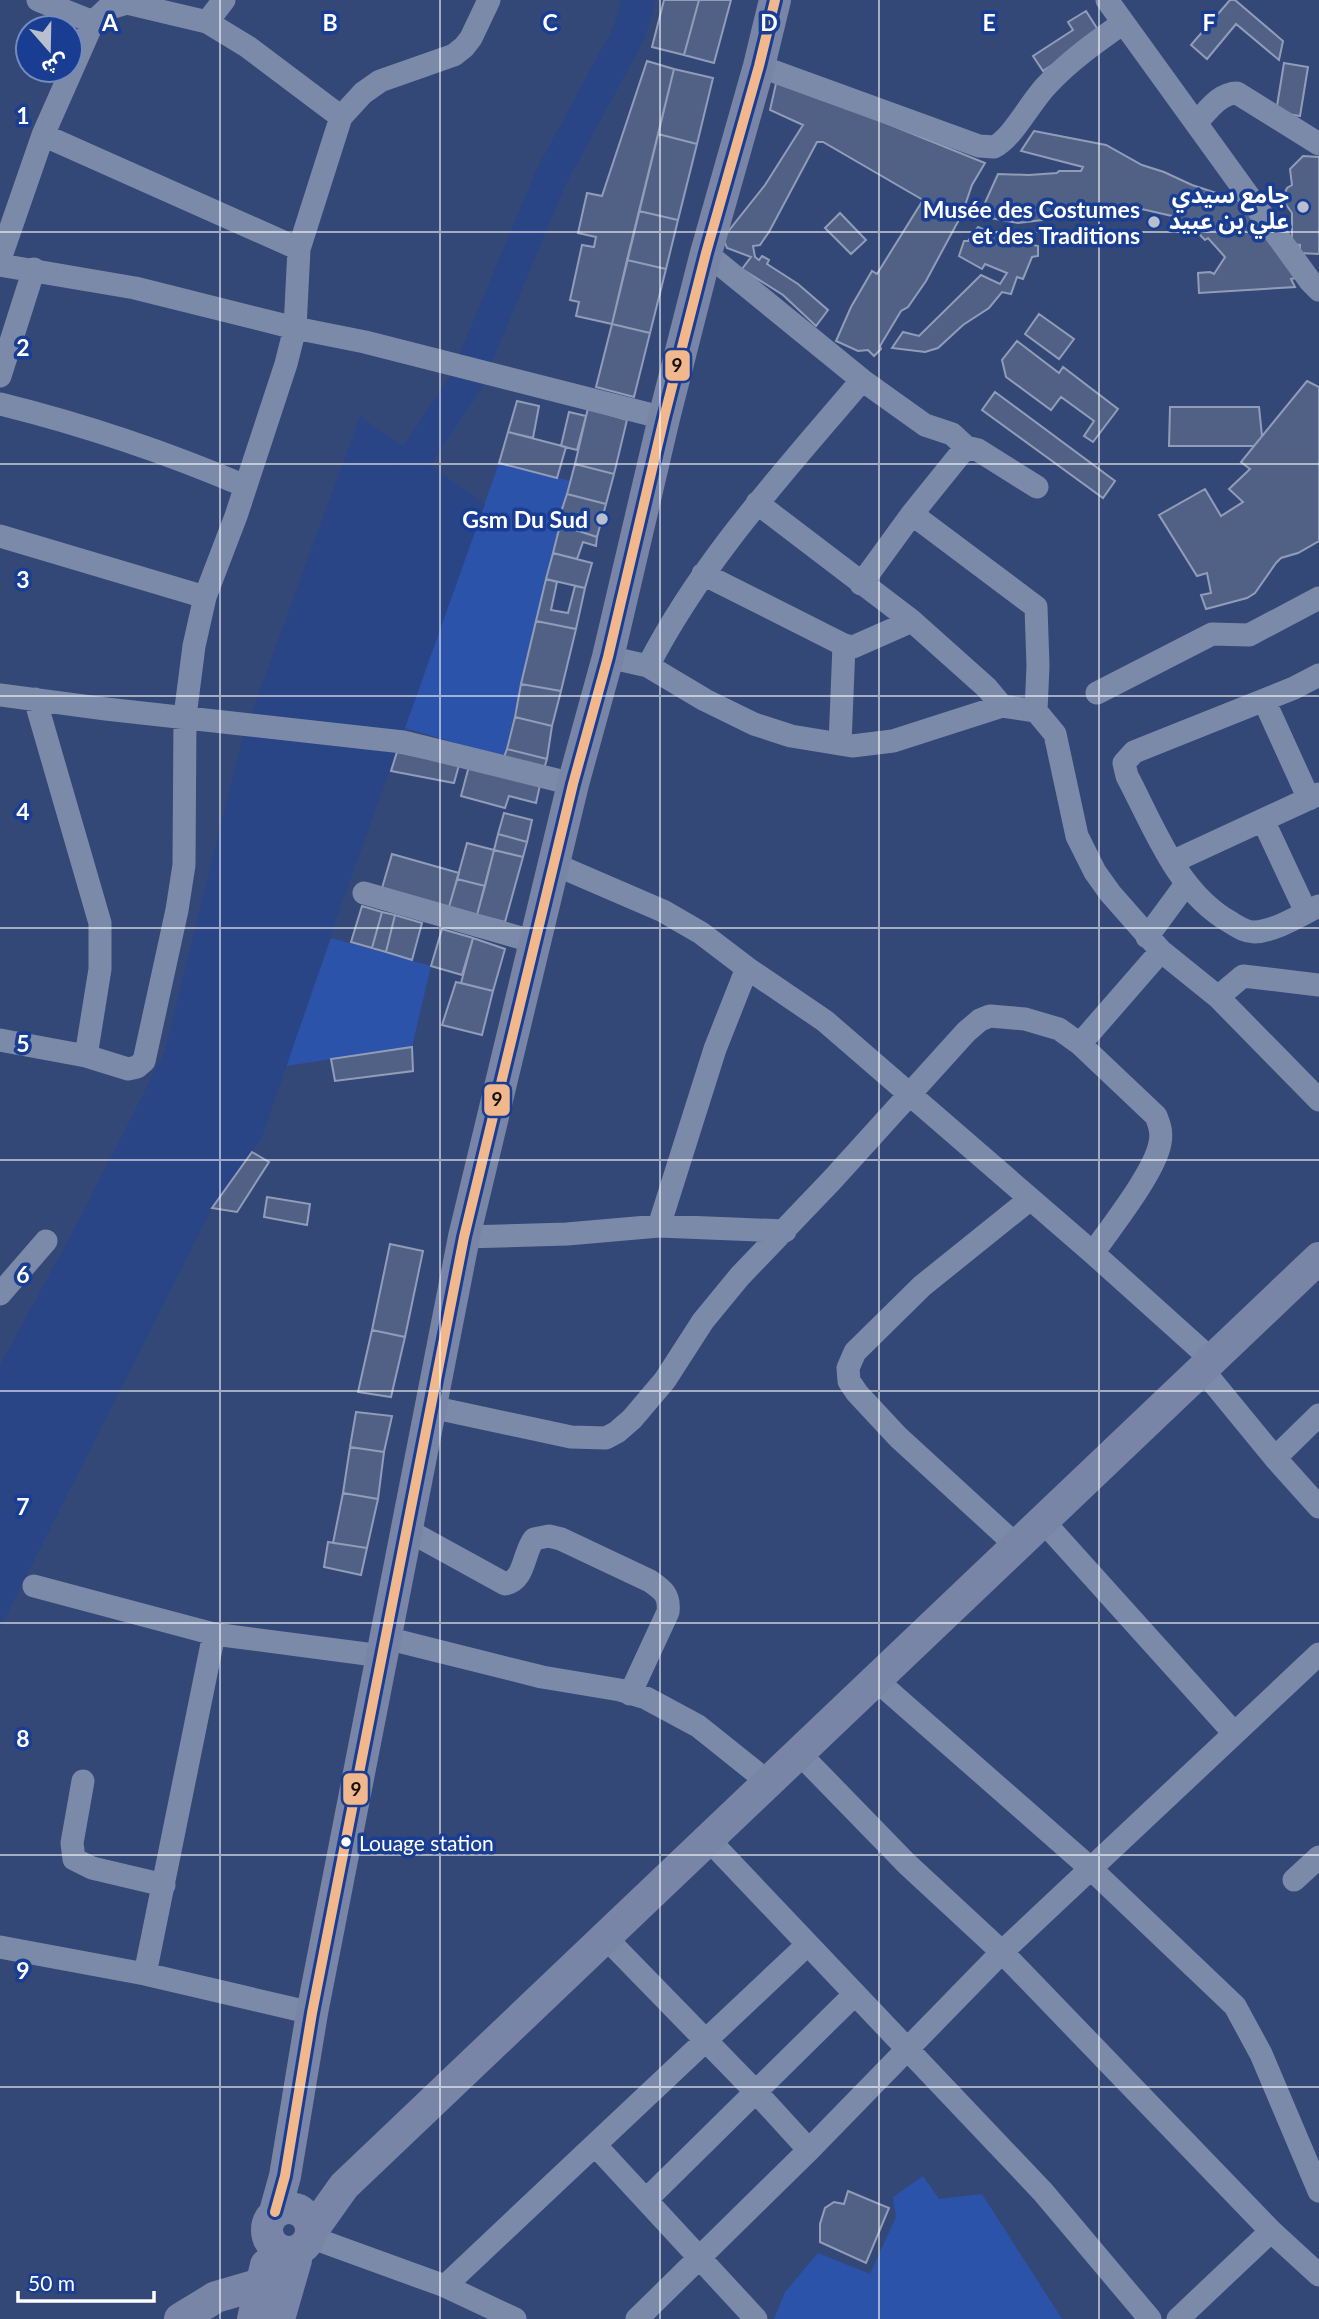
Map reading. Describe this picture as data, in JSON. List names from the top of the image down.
{
  "places": [
    "جامع سيدي علي بن عبيد",
    "Musée des Costumes et des Traditions",
    "Gsm Du Sud",
    "Louage station"
  ],
  "lines": ["transit line 9"],
  "scale_bar": "50 m",
  "north": "bottom",
  "grid": {
    "columns": [
      "A",
      "B",
      "C",
      "D",
      "E",
      "F"
    ],
    "rows": [
      "1",
      "2",
      "3",
      "4",
      "5",
      "6",
      "7",
      "8",
      "9"
    ]
  }
}
